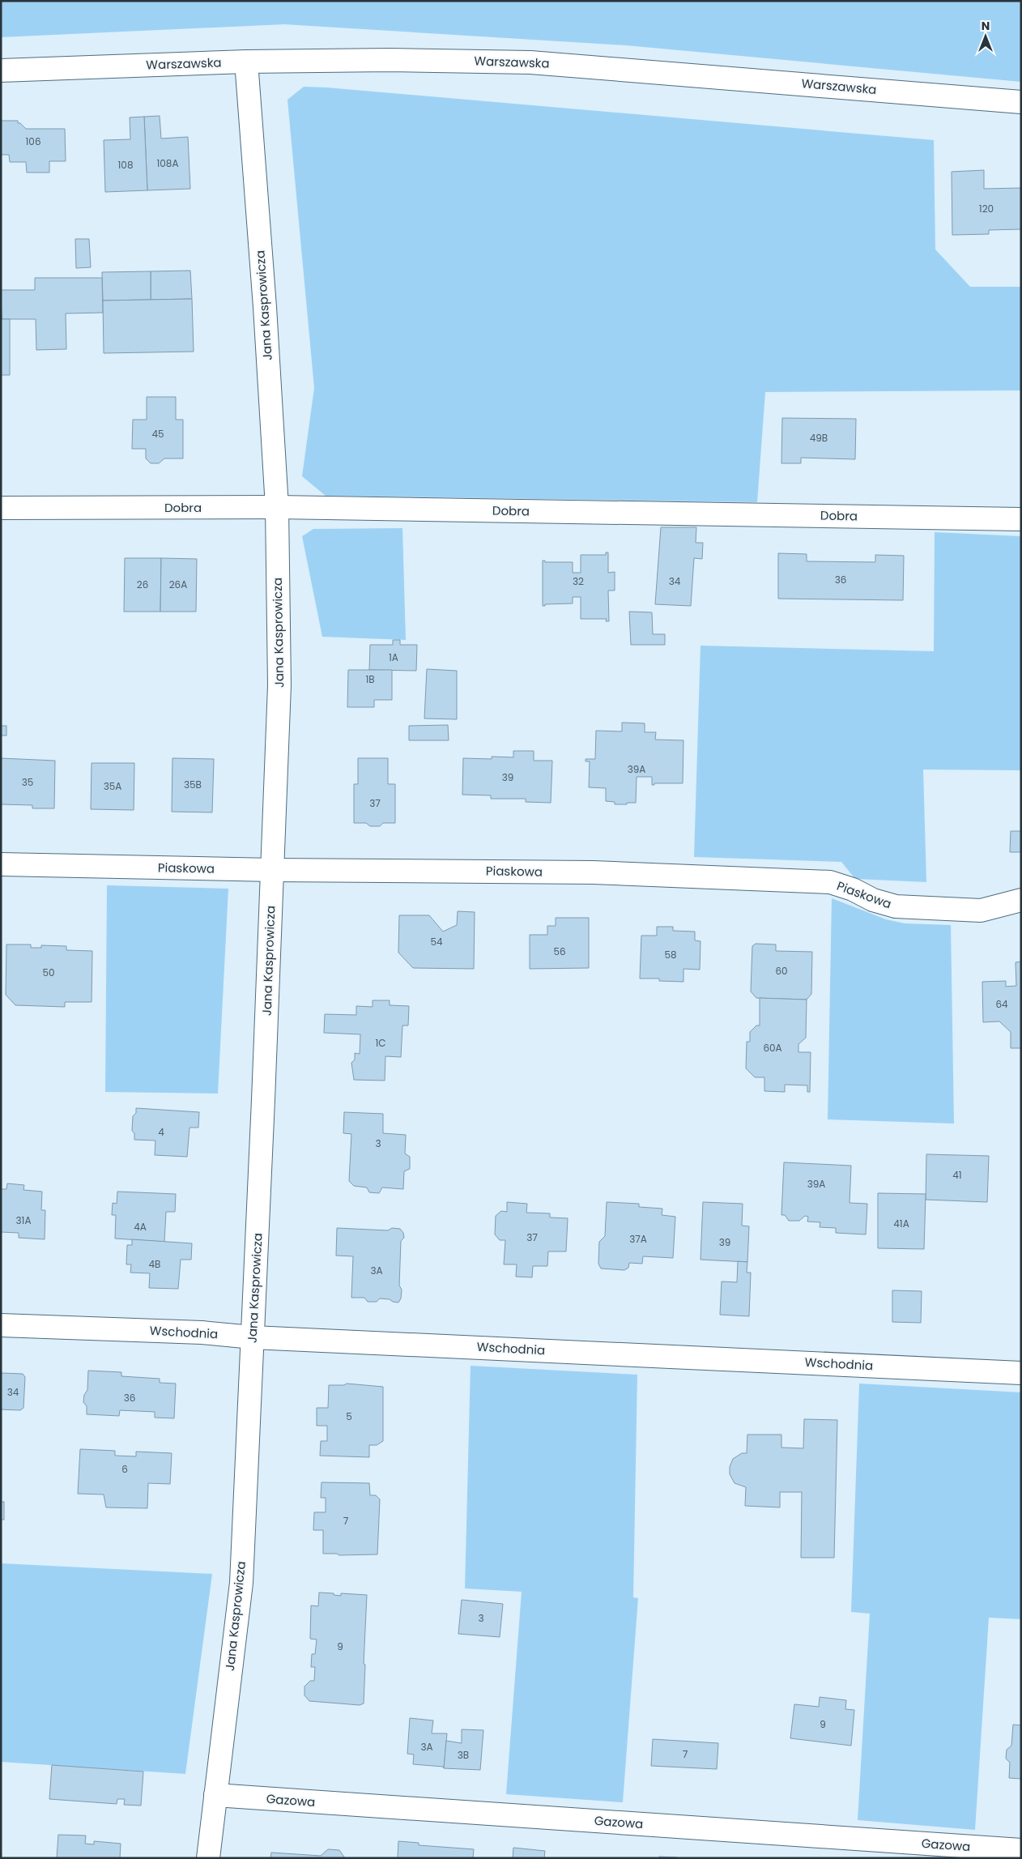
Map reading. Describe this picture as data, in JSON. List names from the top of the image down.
{
  "streets": {
    "street": [
      "Warszawska",
      "Jana Kasprowicza",
      "Dobra",
      "Piaskowa",
      "Wschodnia",
      "Gazowa"
    ]
  },
  "crossings": [
    ["Warszawska", "Jana Kasprowicza"],
    ["Jana Kasprowicza", "Dobra"],
    ["Jana Kasprowicza", "Piaskowa"],
    ["Jana Kasprowicza", "Wschodnia"],
    ["Jana Kasprowicza", "Gazowa"]
  ],
  "house_numbers": [
    "106",
    "108A",
    "108",
    "120",
    "45",
    "49B",
    "36",
    "32",
    "34",
    "26",
    "26A",
    "1A",
    "1B",
    "39A",
    "39",
    "35",
    "35B",
    "35A",
    "37",
    "54",
    "56",
    "58",
    "60",
    "50",
    "64",
    "1C",
    "60A",
    "4",
    "3",
    "41",
    "39A",
    "31A",
    "41A",
    "4A",
    "37",
    "37A",
    "39",
    "4B",
    "3A",
    "34",
    "36",
    "5",
    "6",
    "7",
    "3",
    "9",
    "9",
    "3A",
    "7",
    "3B"
  ],
  "north": "top"
}
